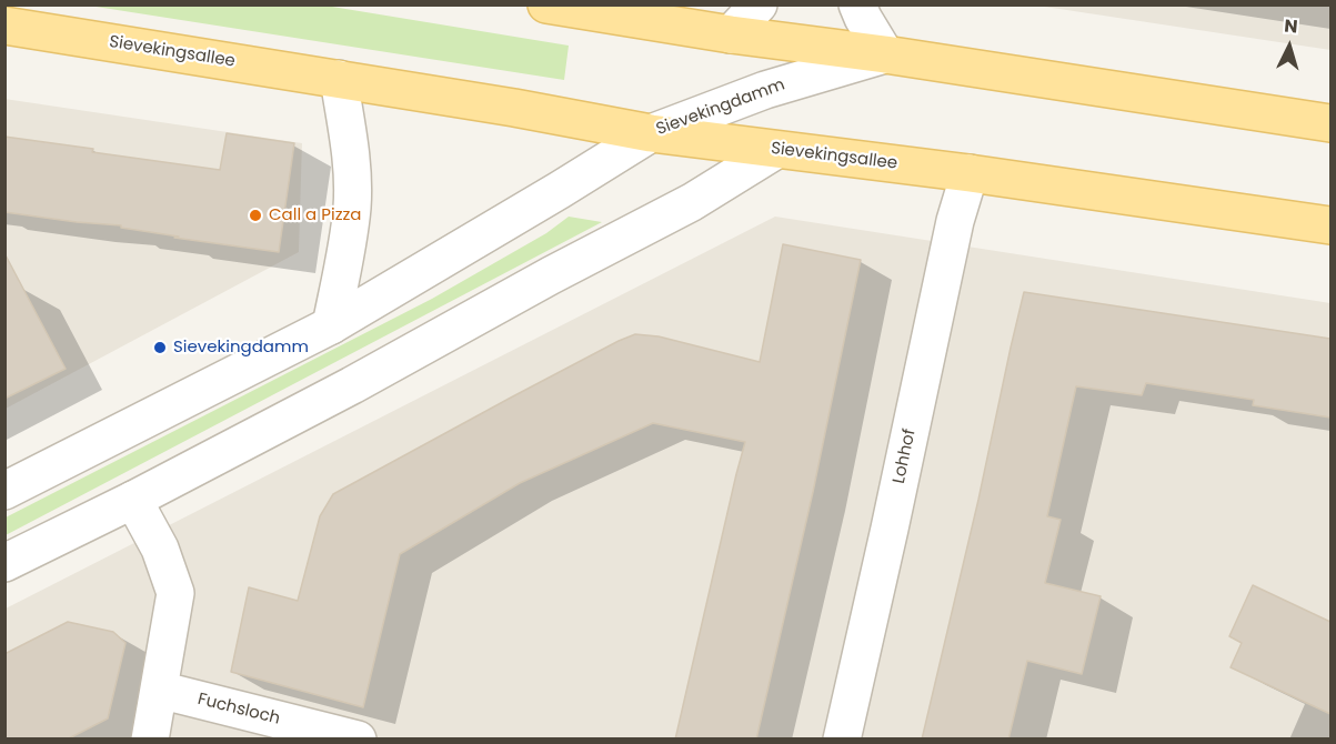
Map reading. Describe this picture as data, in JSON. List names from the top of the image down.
{
  "streets": {
    "main road": ["Sievekingsallee"],
    "street": ["Sievekingdamm", "Lohhof", "Fuchsloch"]
  },
  "crossings": [
    ["Sievekingsallee", "Sievekingdamm"],
    ["Sievekingsallee", "Lohhof"]
  ],
  "places": ["Call a Pizza", "Sievekingdamm"],
  "north": "top"
}
